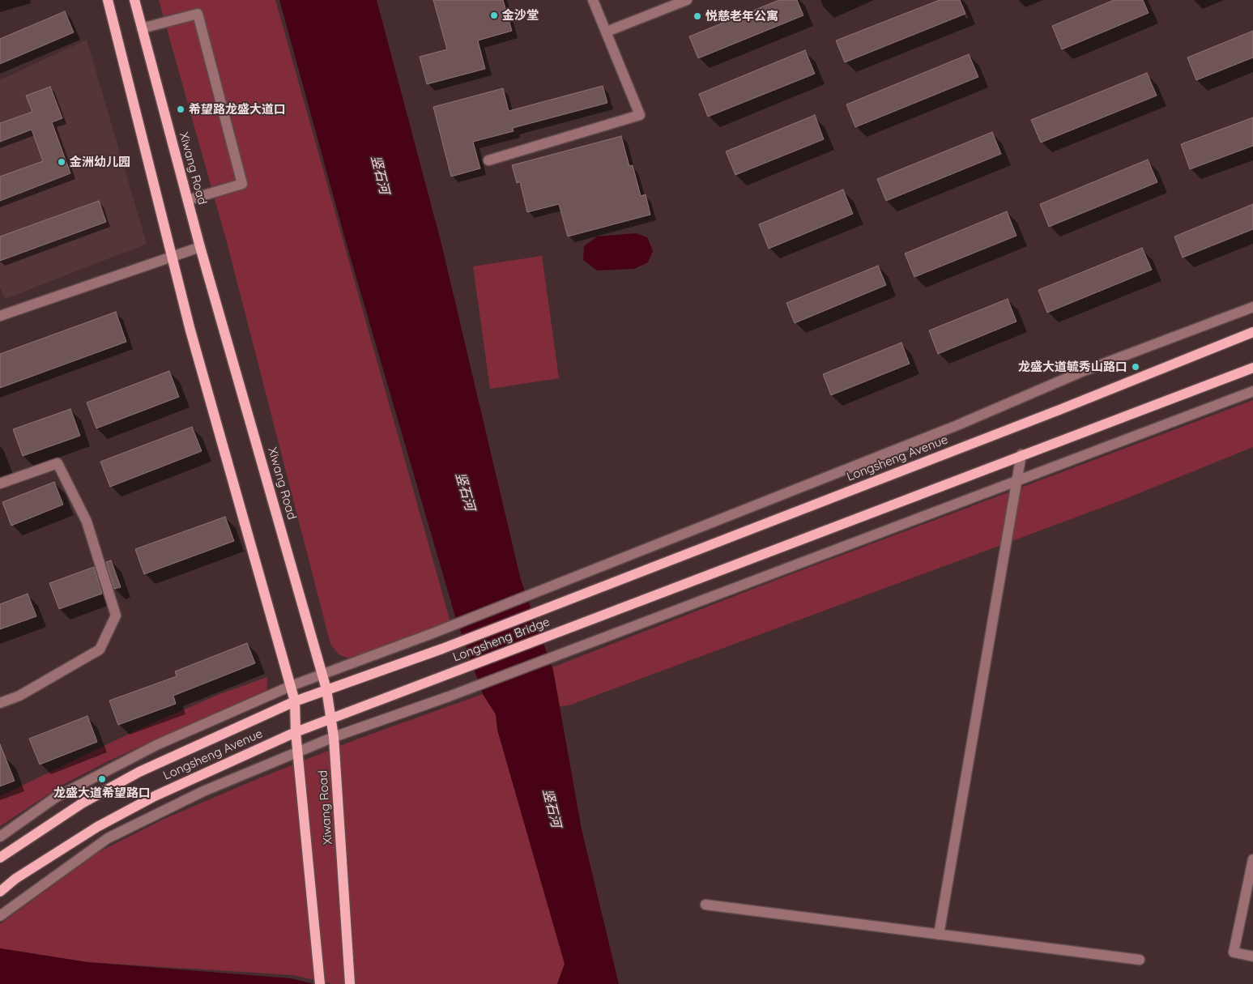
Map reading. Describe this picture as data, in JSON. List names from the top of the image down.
{
  "streets": {
    "main road": ["Xiwang Road", "Longsheng Avenue", "Longsheng Bridge"]
  },
  "crossings": [
    ["Xiwang Road", "Longsheng Avenue"],
    ["Longsheng Avenue", "Longsheng Bridge"]
  ],
  "water": ["竖石河"],
  "places": [
    "金沙堂",
    "悦慈老年公寓",
    "希望路龙盛大道口",
    "金洲幼儿园",
    "龙盛大道毓秀山路口",
    "龙盛大道希望路口"
  ]
}
